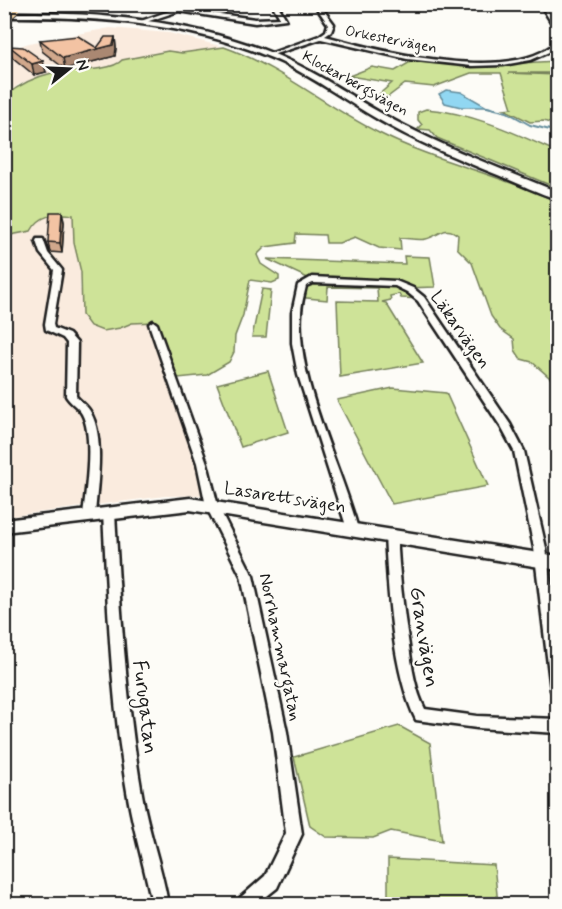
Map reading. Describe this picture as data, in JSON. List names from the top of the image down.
{
  "streets": {
    "main road": ["Klockarbergsvägen", "Lasarettsvägen"],
    "street": [
      "Orkestervägen",
      "Läkarvägen",
      "Granvägen",
      "Norrhammargatan",
      "Furugatan"
    ]
  },
  "crossings": [
    ["Läkarvägen", "Lasarettsvägen"],
    ["Lasarettsvägen", "Granvägen"],
    ["Lasarettsvägen", "Norrhammargatan"],
    ["Lasarettsvägen", "Furugatan"]
  ],
  "north": "right"
}
